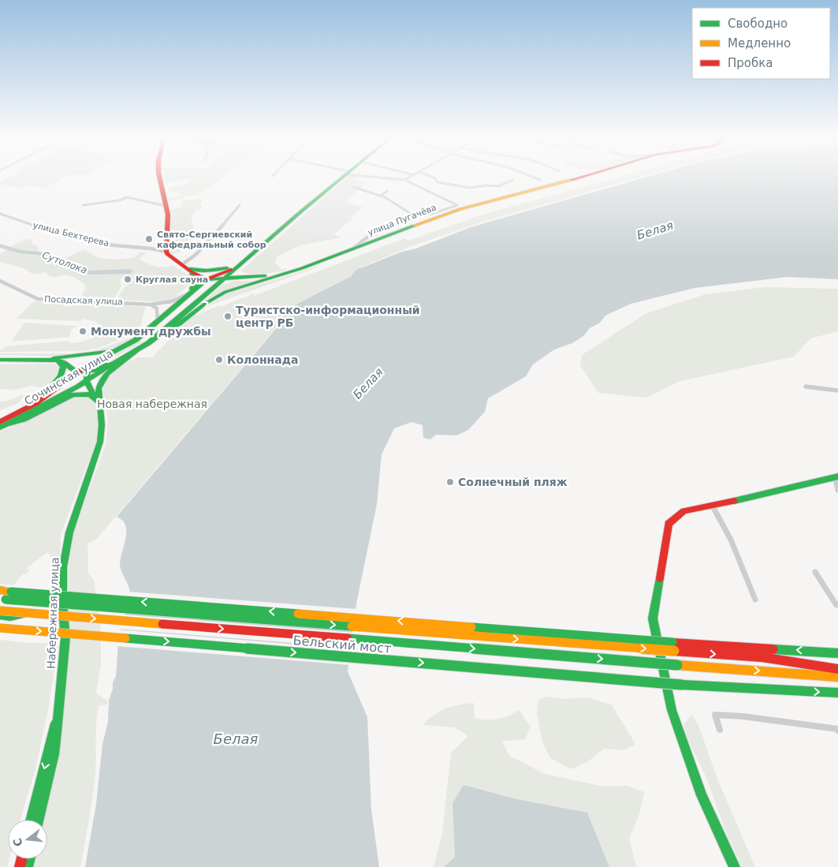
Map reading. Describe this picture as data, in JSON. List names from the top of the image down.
{
  "streets": {
    "main road": [
      "улица Пугачёва",
      "Сочинская улица",
      "Набережная улица",
      "Бельский мост"
    ],
    "street": ["улица Бехтерева", "Посадская улица"]
  },
  "crossings": [
    ["Посадская улица", "Сочинская улица"]
  ],
  "water": ["Белая", "Сутолока"],
  "parks": ["Новая набережная"],
  "places": [
    "Свято-Сергиевский кафедральный собор",
    "Круглая сауна",
    "Туристско-информационный центр РБ",
    "Монумент дружбы",
    "Колоннада",
    "Солнечный пляж"
  ],
  "legend": ["Свободно", "Медленно", "Пробка"],
  "north": "left"
}
